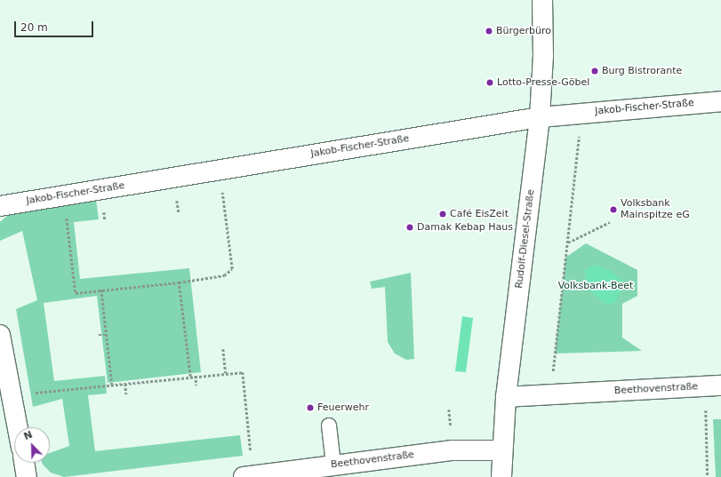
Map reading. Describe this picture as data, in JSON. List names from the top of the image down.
{
  "streets": {
    "street": ["Jakob-Fischer-Straße", "Rudolf-Diesel-Straße", "Beethovenstraße"]
  },
  "crossings": [
    ["Jakob-Fischer-Straße", "Rudolf-Diesel-Straße"],
    ["Rudolf-Diesel-Straße", "Beethovenstraße"]
  ],
  "parks": ["Volksbank-Beet"],
  "places": [
    "Bürgerbüro",
    "Burg Bistrorante",
    "Lotto-Presse-Göbel",
    "Volksbank Mainspitze eG",
    "Café EisZeit",
    "Damak Kebap Haus",
    "Feuerwehr"
  ],
  "scale_bar": "20 m",
  "north": "top left"
}
